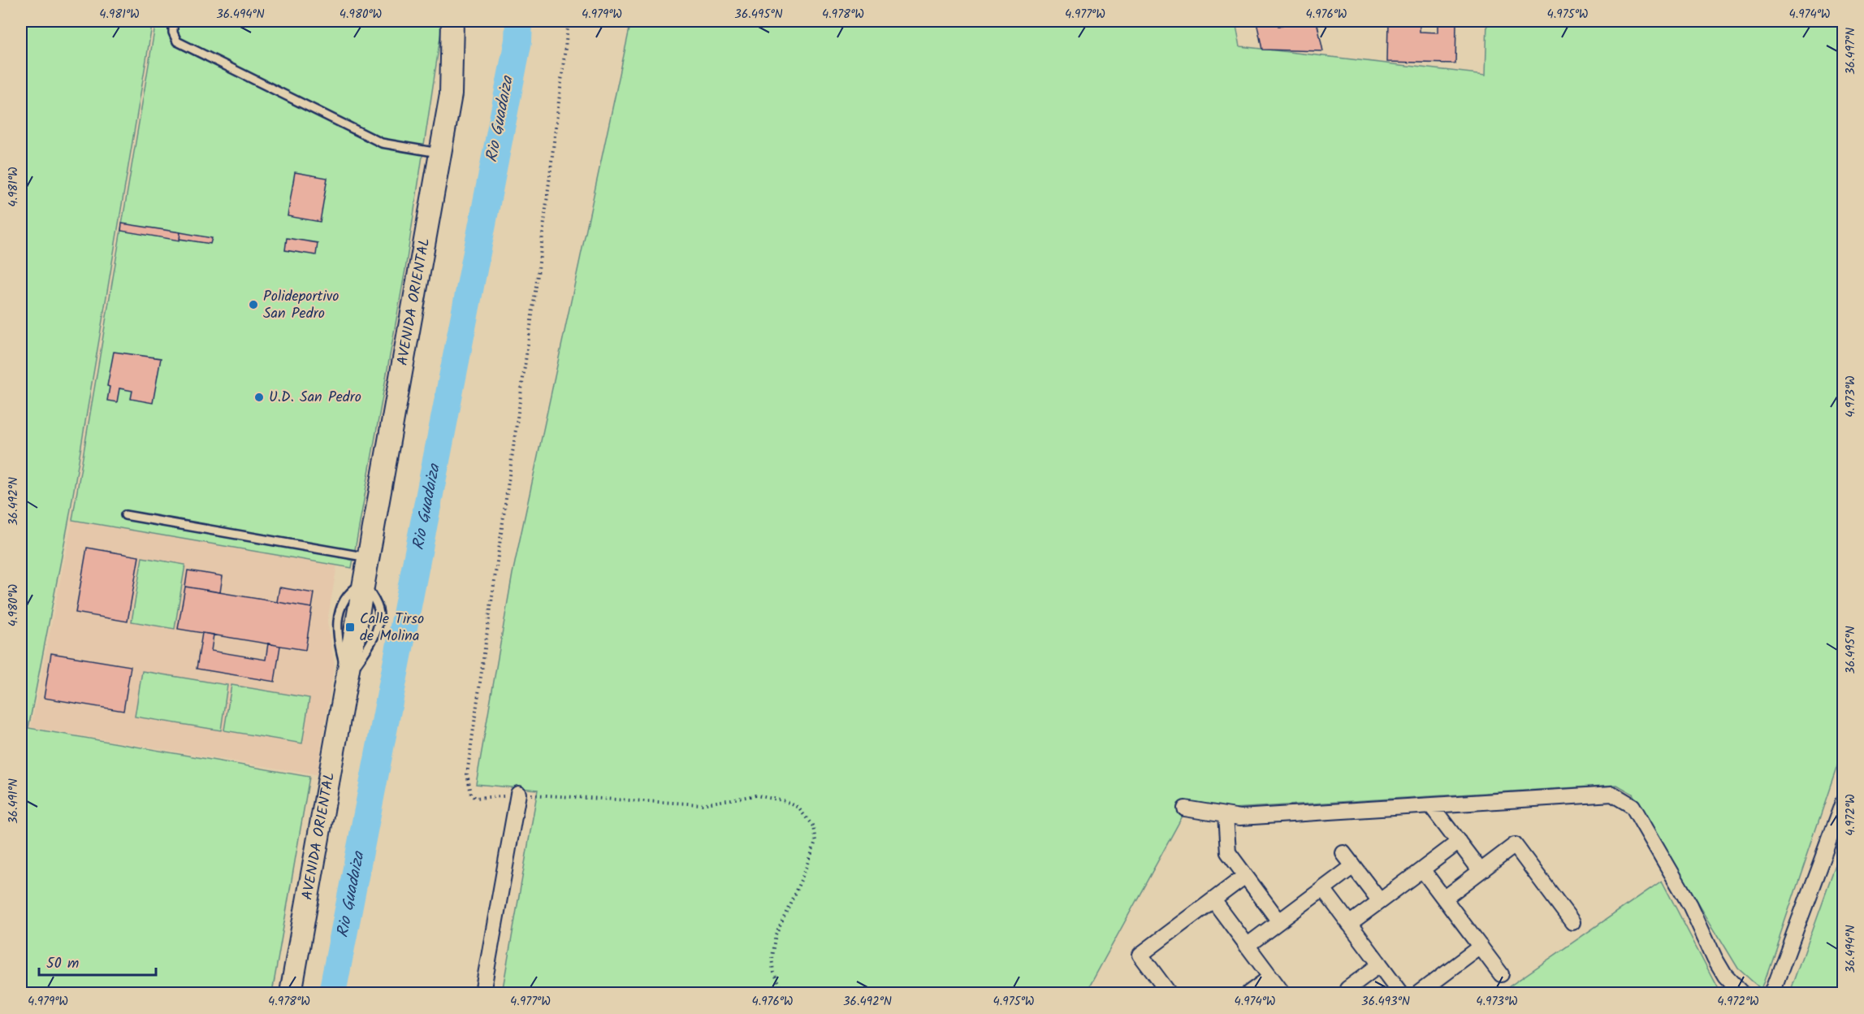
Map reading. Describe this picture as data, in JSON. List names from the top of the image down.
{
  "streets": {
    "street": ["AVENIDA ORIENTAL"]
  },
  "water": ["Rio Guadaiza"],
  "places": {
    "other": ["Polideportivo San Pedro", "U.D. San Pedro"],
    "transit": ["Calle Tirso de Molina"]
  },
  "scale_bar": "50 m",
  "coordinates": [
    "4.981°W",
    "36.494°N",
    "4.980°W",
    "4.979°W",
    "36.495°N",
    "4.978°W",
    "4.977°W",
    "4.976°W",
    "4.975°W",
    "4.974°W",
    "36.497°N",
    "4.973°W",
    "36.492°N",
    "36.491°N",
    "4.972°W",
    "36.493°N"
  ]
}
